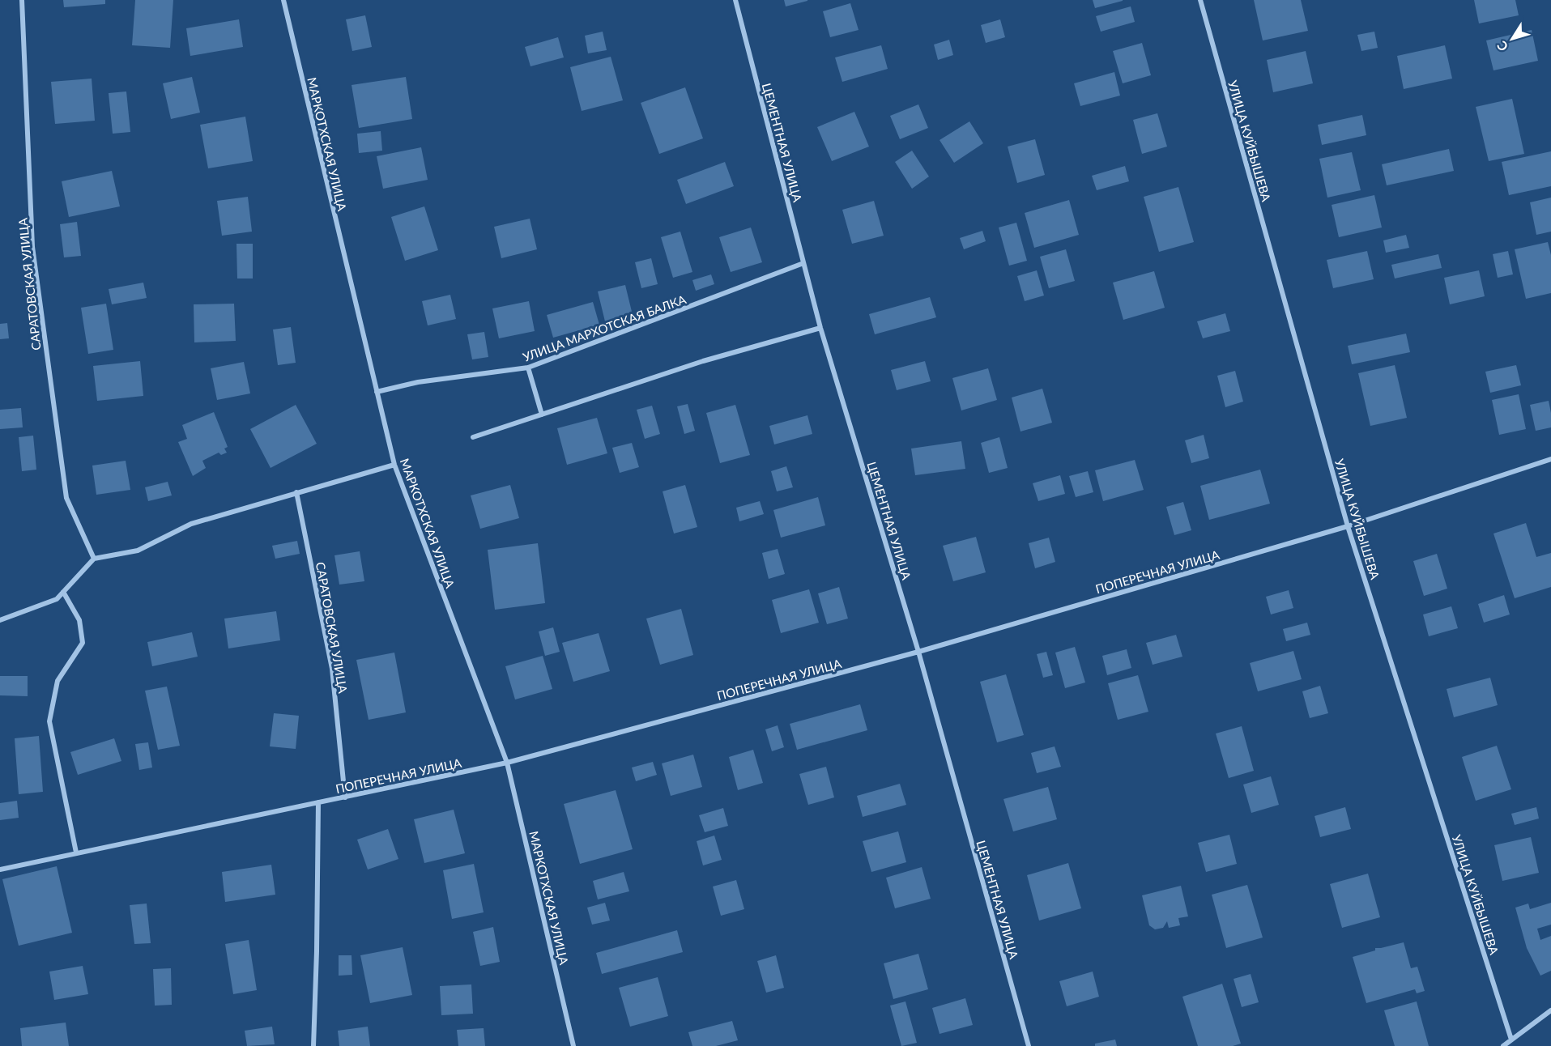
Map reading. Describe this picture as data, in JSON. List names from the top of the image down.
{
  "streets": {
    "street": [
      "УЛИЦА КУЙБЫШЕВА",
      "ЦЕМЕНТНАЯ УЛИЦА",
      "МАРКОТХСКАЯ УЛИЦА",
      "САРАТОВСКАЯ УЛИЦА",
      "УЛИЦА МАРХОТСКАЯ БАЛКА",
      "ПОПЕРЕЧНАЯ УЛИЦА"
    ]
  },
  "crossings": [
    ["УЛИЦА КУЙБЫШЕВА", "ПОПЕРЕЧНАЯ УЛИЦА"],
    ["ЦЕМЕНТНАЯ УЛИЦА", "УЛИЦА МАРХОТСКАЯ БАЛКА"],
    ["ЦЕМЕНТНАЯ УЛИЦА", "ПОПЕРЕЧНАЯ УЛИЦА"],
    ["МАРКОТХСКАЯ УЛИЦА", "УЛИЦА МАРХОТСКАЯ БАЛКА"],
    ["МАРКОТХСКАЯ УЛИЦА", "ПОПЕРЕЧНАЯ УЛИЦА"],
    ["САРАТОВСКАЯ УЛИЦА", "ПОПЕРЕЧНАЯ УЛИЦА"]
  ],
  "north": "bottom left"
}
